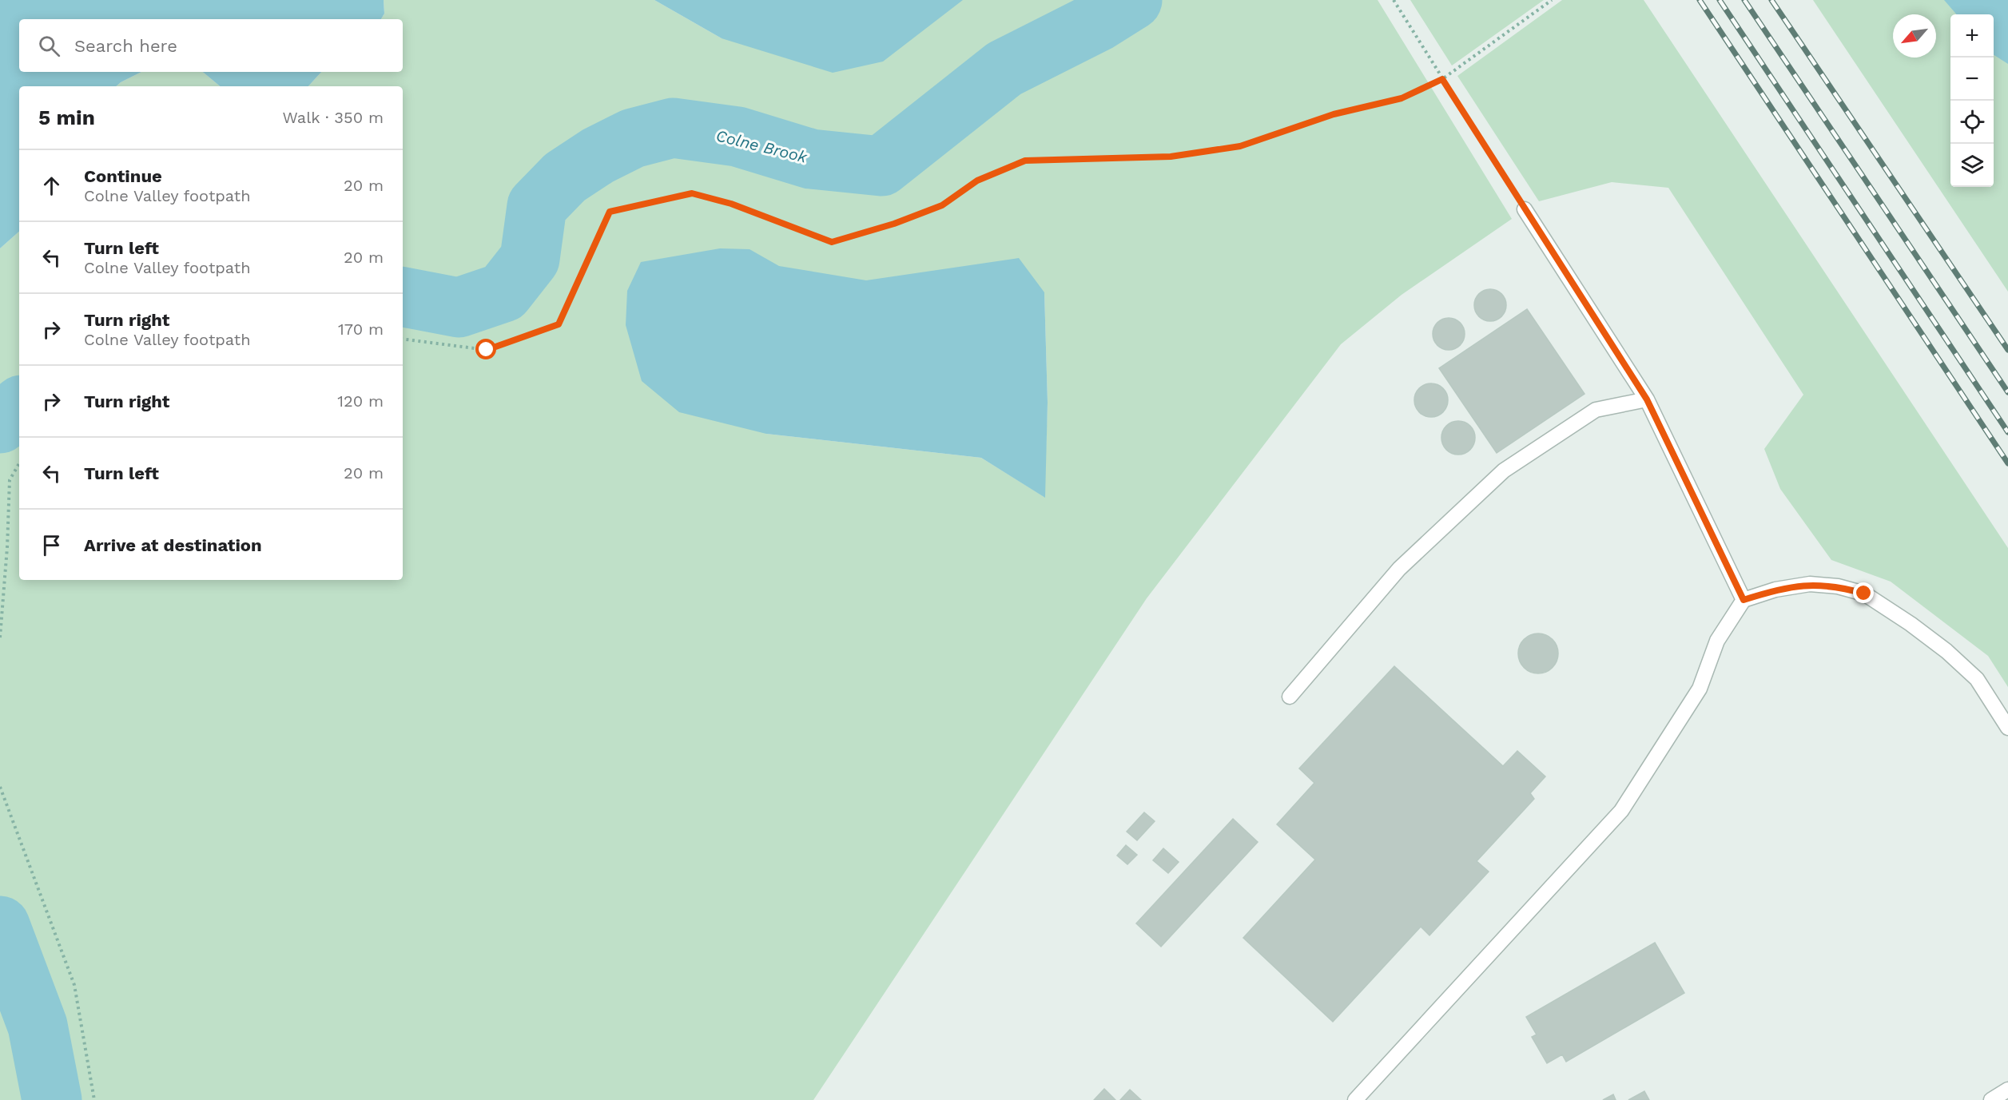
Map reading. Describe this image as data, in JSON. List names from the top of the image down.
{
  "water": ["Colne Brook"],
  "north": "bottom left",
  "page": {
    "map_buttons": ["+", "−"],
    "search": "Search here",
    "heading": ["5 min", "Walk · 350 m"],
    "list": [
      ["Continue", "Colne Valley footpath", "20 m"],
      ["Turn left", "Colne Valley footpath", "20 m"],
      ["Turn right", "Colne Valley footpath", "170 m"],
      ["Turn right", "120 m"],
      ["Turn left", "20 m"],
      "Arrive at destination"
    ]
  }
}
